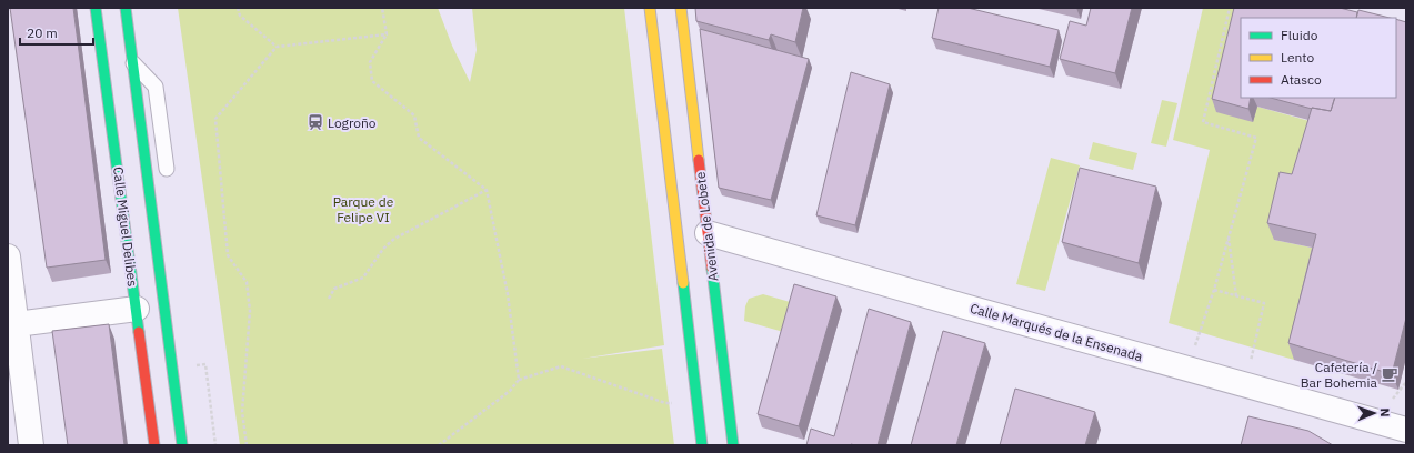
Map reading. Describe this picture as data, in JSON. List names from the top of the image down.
{
  "streets": {
    "main road": ["Calle Miguel Delibes", "Avenida de Lobete"],
    "street": ["Calle Marqués de la Ensenada"]
  },
  "crossings": [
    ["Avenida de Lobete", "Calle Marqués de la Ensenada"]
  ],
  "parks": ["Parque de Felipe VI"],
  "places": {
    "station": ["Logroño"],
    "cafe": ["Cafetería / Bar Bohemia"]
  },
  "legend": ["Fluido", "Lento", "Atasco"],
  "scale_bar": "20 m",
  "north": "right"
}
